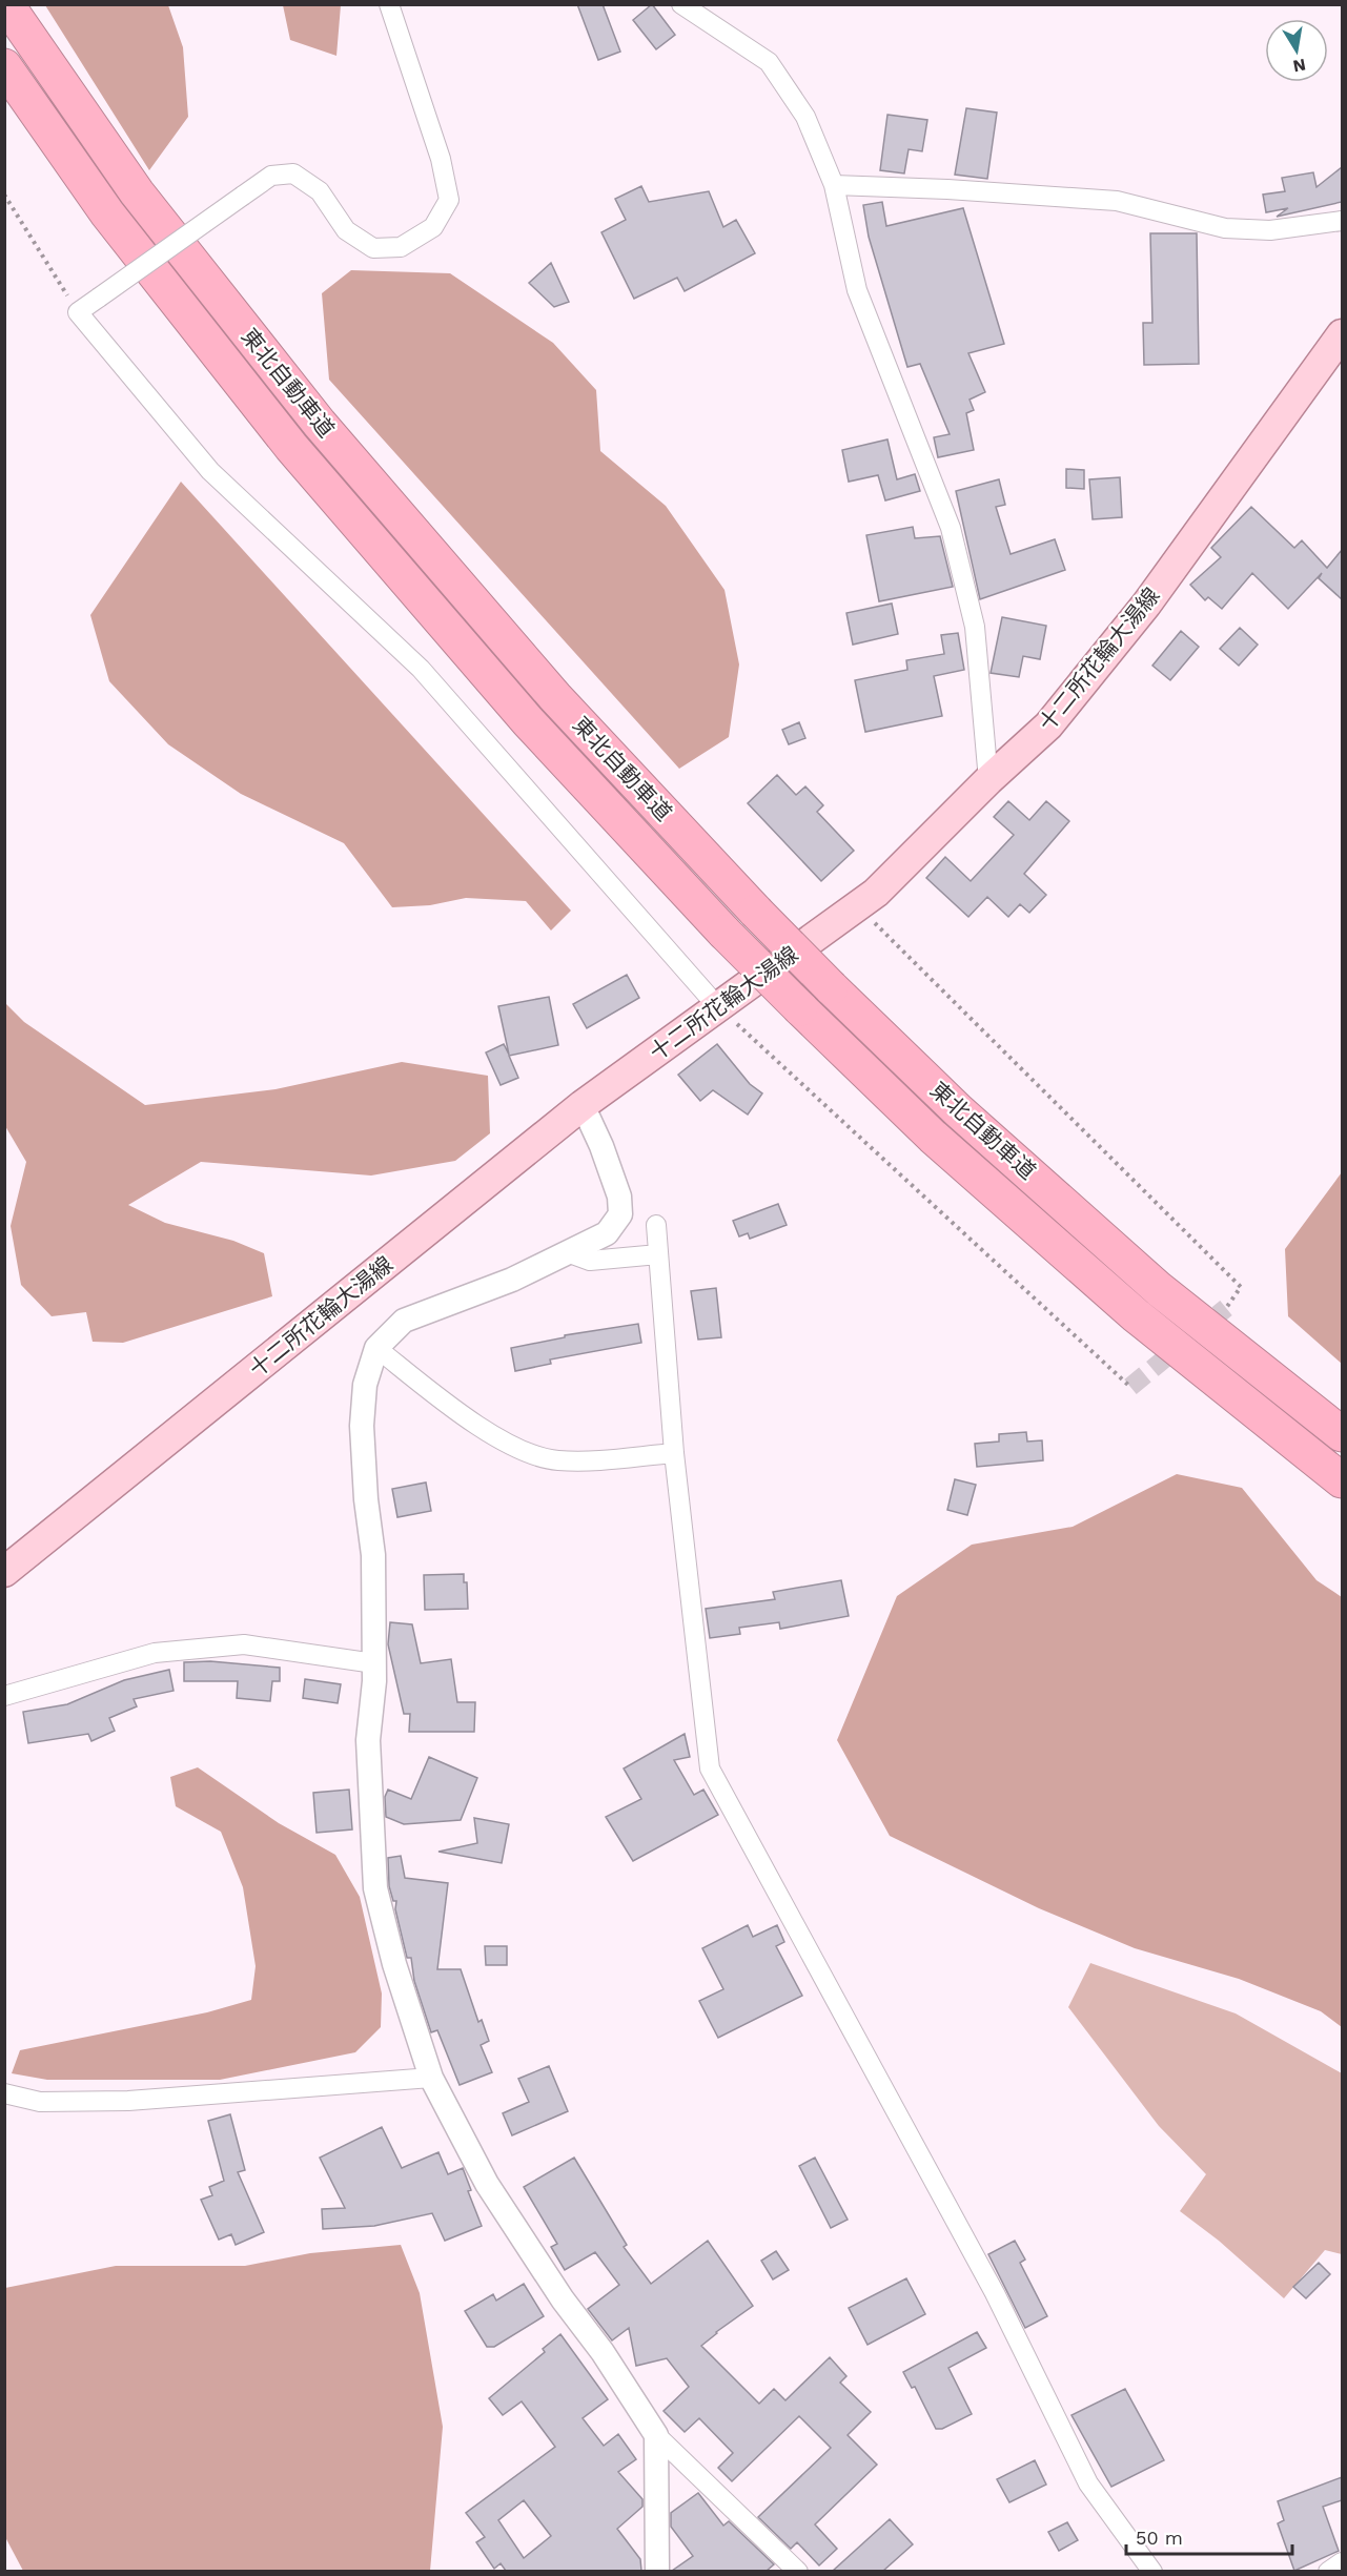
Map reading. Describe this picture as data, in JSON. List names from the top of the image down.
{
  "streets": {
    "highway": ["東北自動車道"],
    "main road": ["十二所花輪大湯線"]
  },
  "scale_bar": "50 m",
  "north": "bottom"
}
